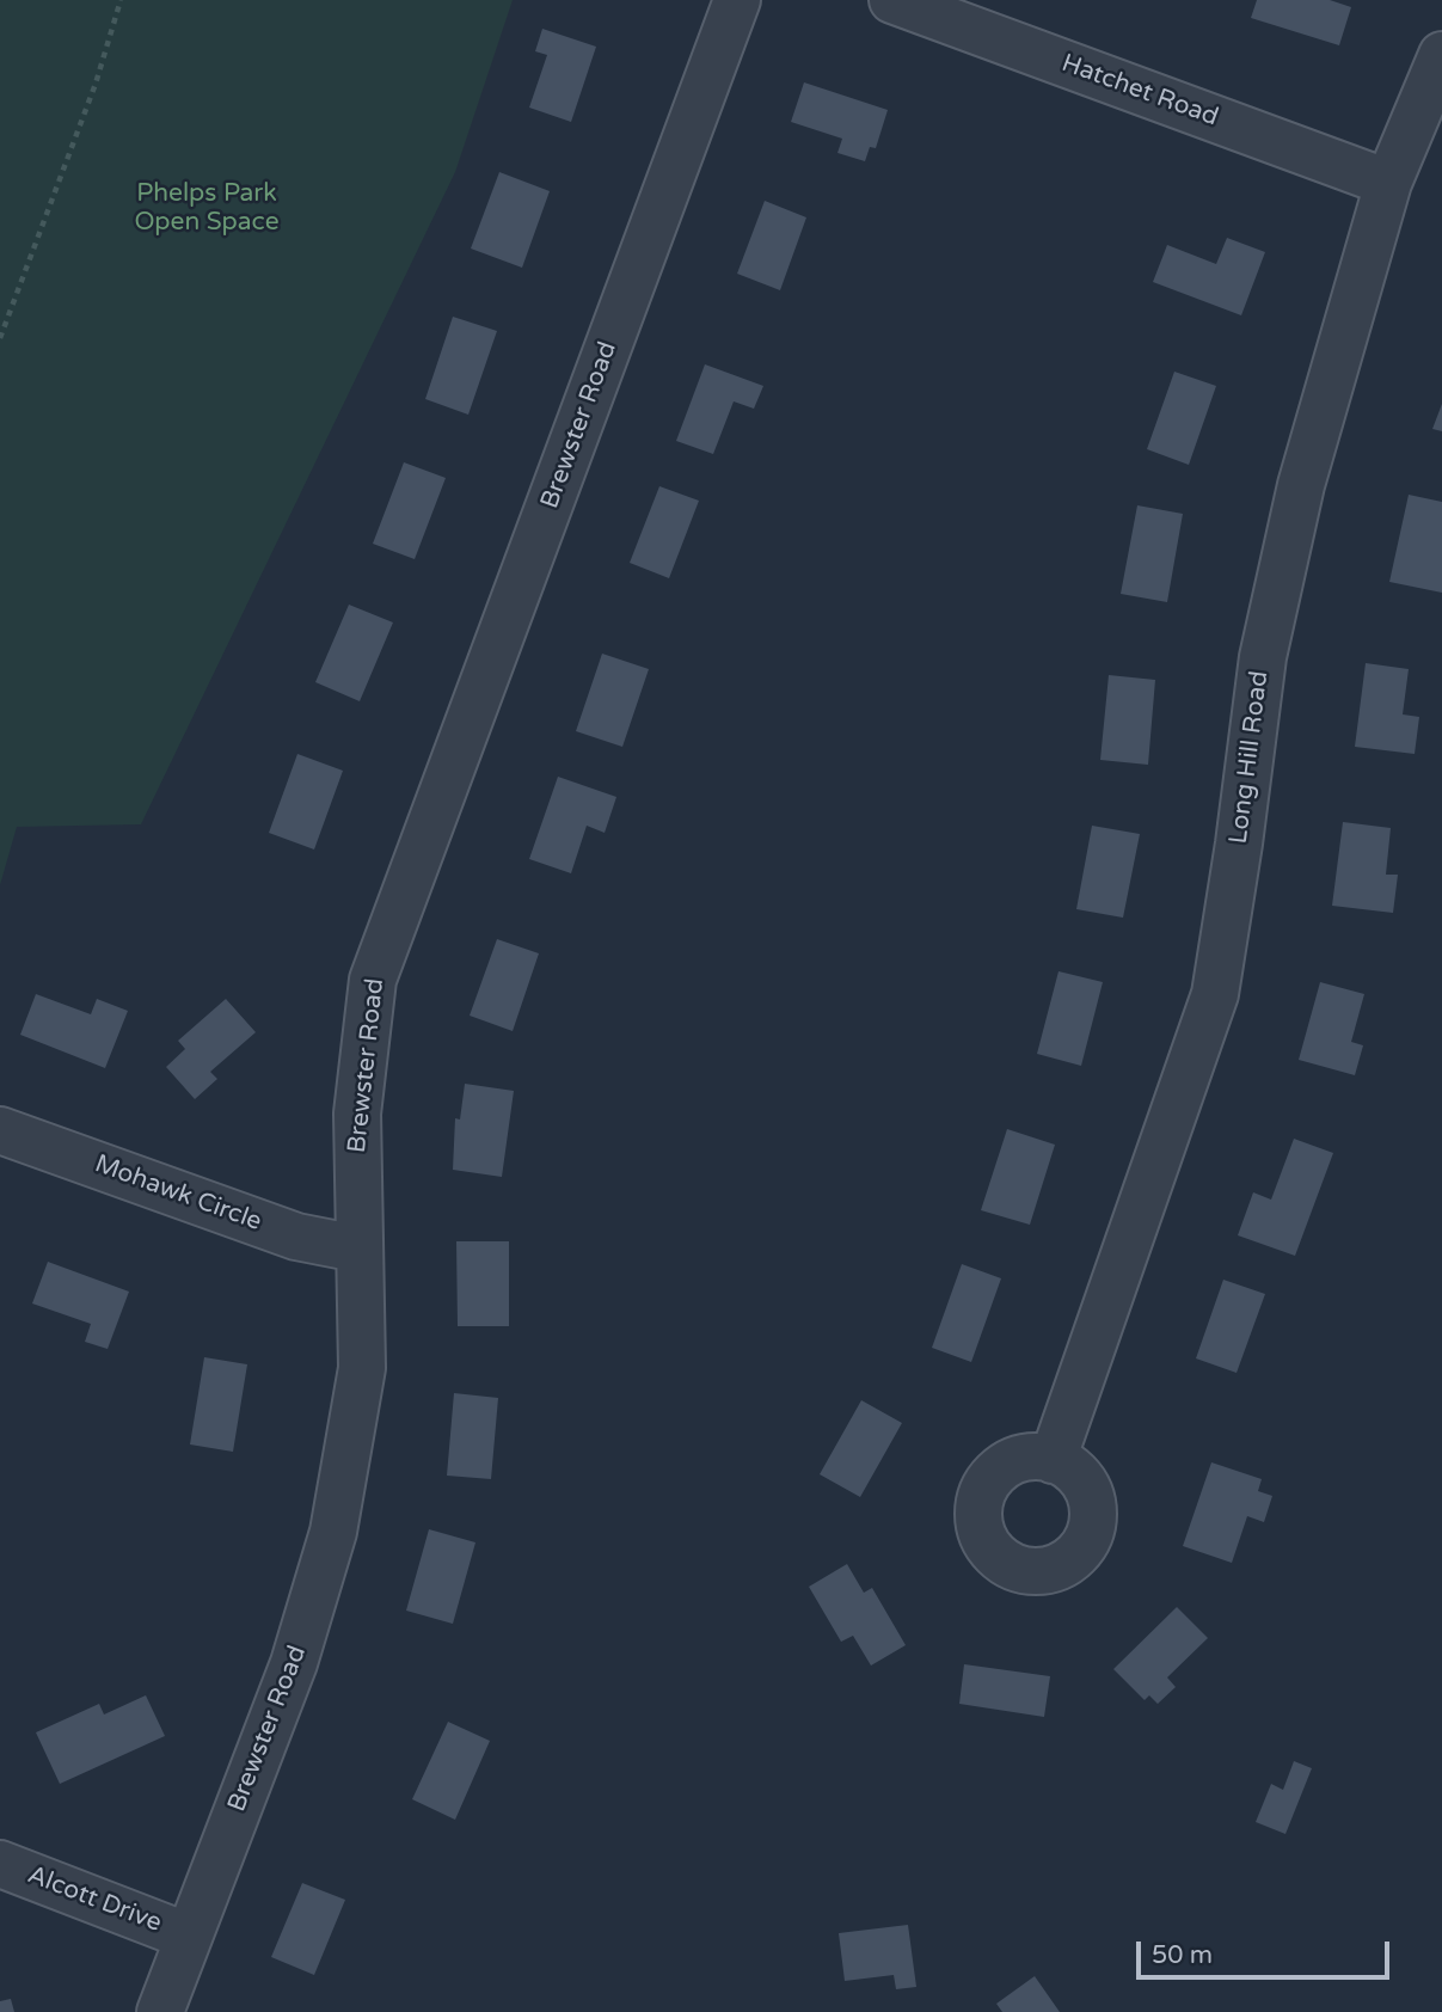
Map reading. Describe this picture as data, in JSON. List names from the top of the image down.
{
  "streets": {
    "street": [
      "Hatchet Road",
      "Brewster Road",
      "Long Hill Road",
      "Mohawk Circle",
      "Alcott Drive"
    ]
  },
  "crossings": [
    ["Hatchet Road", "Long Hill Road"],
    ["Brewster Road", "Mohawk Circle"],
    ["Brewster Road", "Alcott Drive"]
  ],
  "parks": ["Phelps Park Open Space"],
  "scale_bar": "50 m"
}
